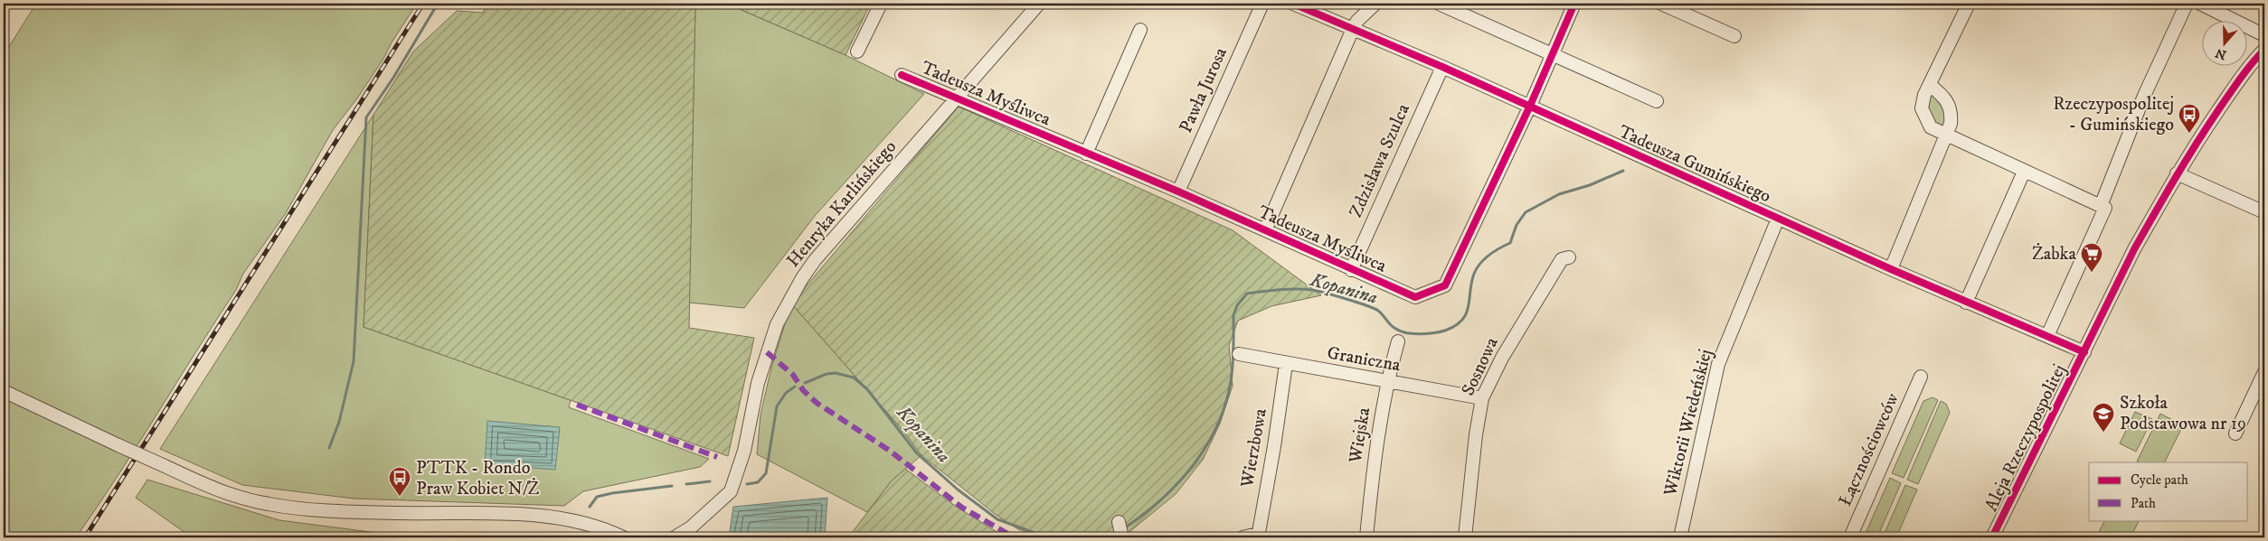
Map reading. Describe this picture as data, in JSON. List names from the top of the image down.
{
  "streets": {
    "street": [
      "Pawła Jurosa",
      "Tadeusza Myśliwca",
      "Zdzisława Szulca",
      "Tadeusza Gumińskiego",
      "Henryka Karlińskiego",
      "Graniczna",
      "Sosnowa",
      "Wiktorii Wiedeńskiej",
      "Wiejska",
      "Aleja Rzeczypospolitej",
      "Wierzbowa",
      "Łącznościowców"
    ]
  },
  "crossings": [
    ["Pawła Jurosa", "Tadeusza Myśliwca"],
    ["Tadeusza Myśliwca", "Zdzisława Szulca"],
    ["Tadeusza Myśliwca", "Tadeusza Gumińskiego"],
    ["Tadeusza Myśliwca", "Henryka Karlińskiego"],
    ["Zdzisława Szulca", "Tadeusza Gumińskiego"],
    ["Tadeusza Gumińskiego", "Wiktorii Wiedeńskiej"],
    ["Tadeusza Gumińskiego", "Aleja Rzeczypospolitej"],
    ["Graniczna", "Sosnowa"],
    ["Graniczna", "Wiejska"],
    ["Graniczna", "Wierzbowa"]
  ],
  "water": ["Kopanina"],
  "places": {
    "bus stop": ["Rzeczypospolitej - Gumińskiego", "PTTK - Rondo Praw Kobiet N/Ż"],
    "supermarket": ["Żabka"],
    "school or university": ["Szkoła Podstawowa nr 19"]
  },
  "legend": ["Cycle path", "Path"],
  "north": "bottom"
}
